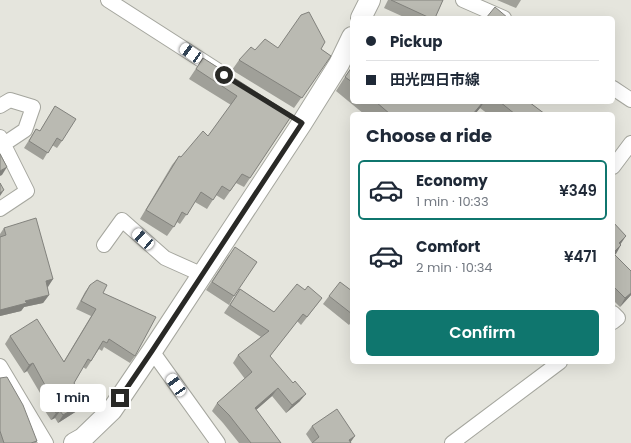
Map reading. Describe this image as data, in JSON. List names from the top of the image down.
{
  "page": {
    "banner": ["Pickup", "田光四日市線"],
    "heading": "Choose a ride",
    "list": [
      {
        "name": "Economy",
        "note": "1 min · 10:33",
        "value": "¥349"
      },
      {
        "name": "Comfort",
        "note": "2 min · 10:34",
        "value": "¥471"
      }
    ],
    "buttons": "Confirm",
    "bubble": "1 min"
  }
}
